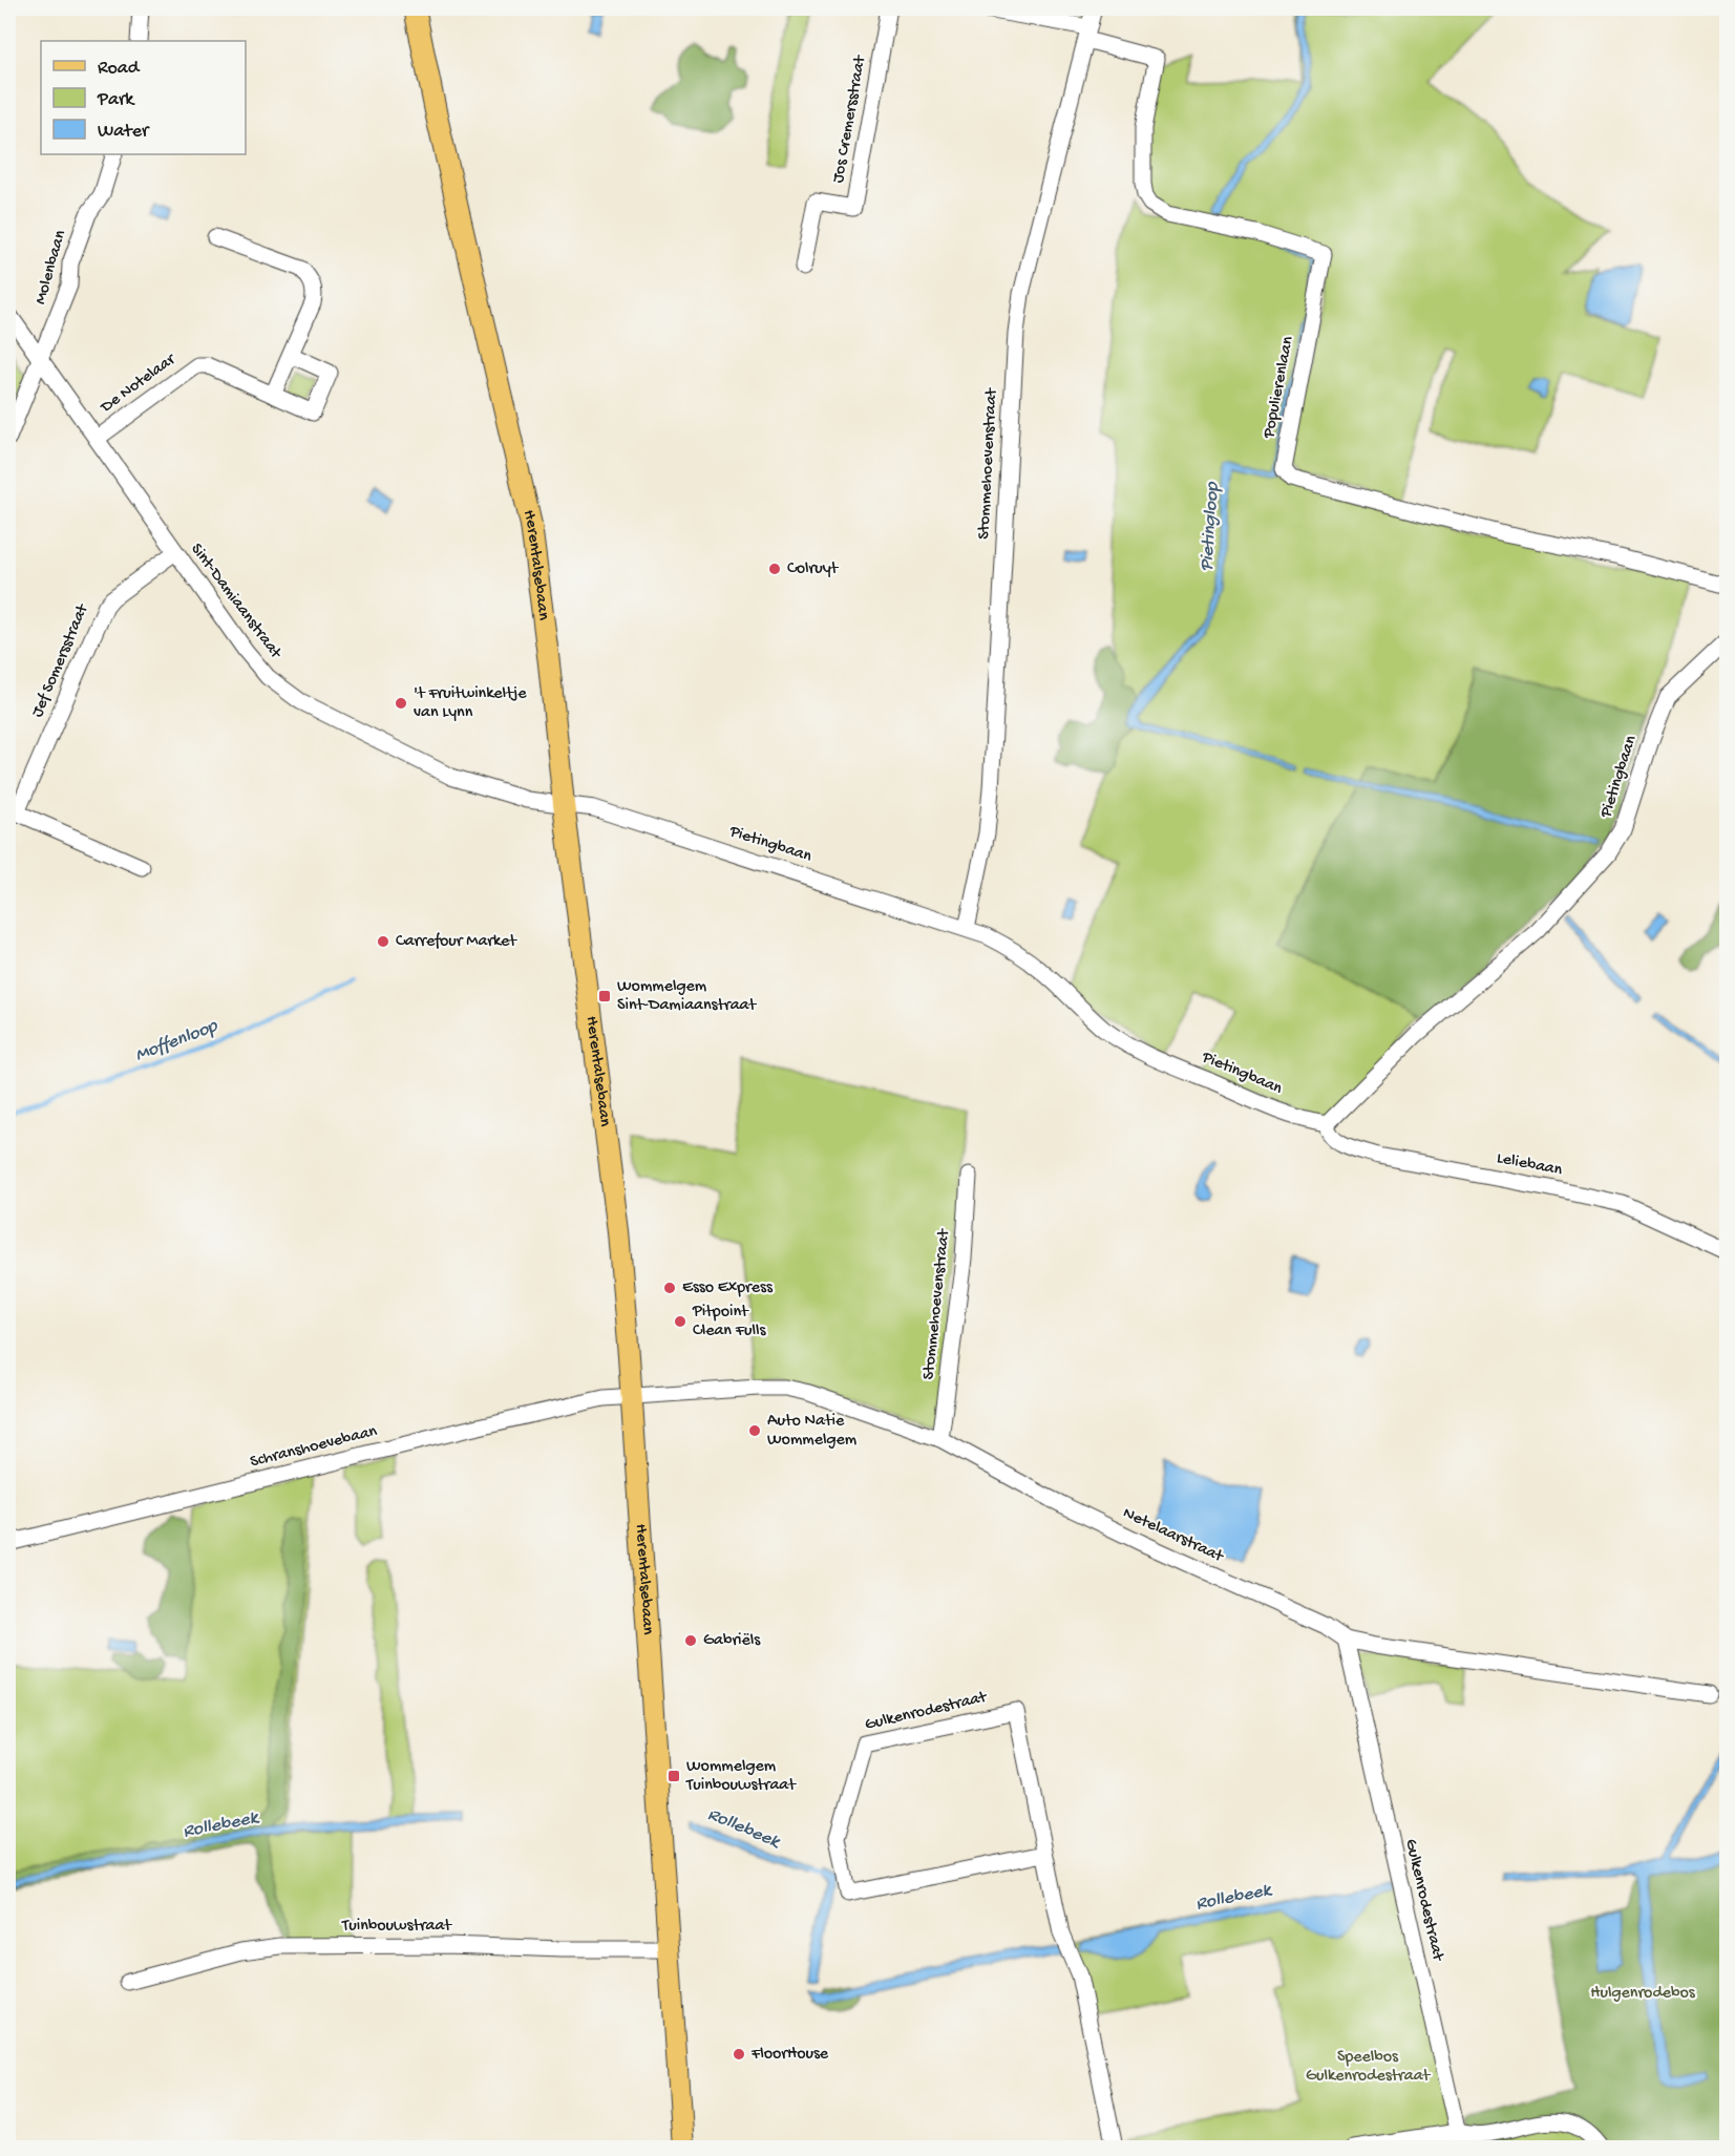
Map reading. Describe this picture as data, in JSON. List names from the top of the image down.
{
  "streets": {
    "main road": ["Herentalsebaan"],
    "street": [
      "Jos Cremersstraat",
      "Molenbaan",
      "De Notelaar",
      "Populierenlaan",
      "Stommehoevenstraat",
      "Sint-Damiaanstraat",
      "Jef Somersstraat",
      "Pietingbaan",
      "Leliebaan",
      "Schranshoevebaan",
      "Netelaarstraat",
      "Gulkenrodestraat",
      "Tuinbouwstraat"
    ]
  },
  "crossings": [
    ["Molenbaan", "Sint-Damiaanstraat"],
    ["De Notelaar", "Sint-Damiaanstraat"],
    ["Populierenlaan", "Stommehoevenstraat"],
    ["Stommehoevenstraat", "Pietingbaan"],
    ["Stommehoevenstraat", "Netelaarstraat"],
    ["Herentalsebaan", "Sint-Damiaanstraat"],
    ["Herentalsebaan", "Pietingbaan"],
    ["Herentalsebaan", "Schranshoevebaan"],
    ["Herentalsebaan", "Netelaarstraat"],
    ["Herentalsebaan", "Tuinbouwstraat"],
    ["Sint-Damiaanstraat", "Jef Somersstraat"],
    ["Sint-Damiaanstraat", "Pietingbaan"],
    ["Pietingbaan", "Leliebaan"],
    ["Schranshoevebaan", "Netelaarstraat"],
    ["Netelaarstraat", "Gulkenrodestraat"]
  ],
  "water": ["Pietingloop", "Moffenloop", "Rollebeek"],
  "parks": ["Hulgenrodebos", "Speelbos Gulkenrodestraat"],
  "places": {
    "other": [
      "Colruyt",
      "'t Fruitwinkeltje van Lynn",
      "Carrefour Market",
      "Esso Express",
      "Pitpoint Clean Fulls",
      "Auto Natie Wommelgem",
      "Gabriëls",
      "FloorHouse"
    ],
    "transit": ["Wommelgem Sint-Damiaanstraat", "Wommelgem Tuinbouwstraat"]
  },
  "legend": ["Road", "Park", "Water"]
}
